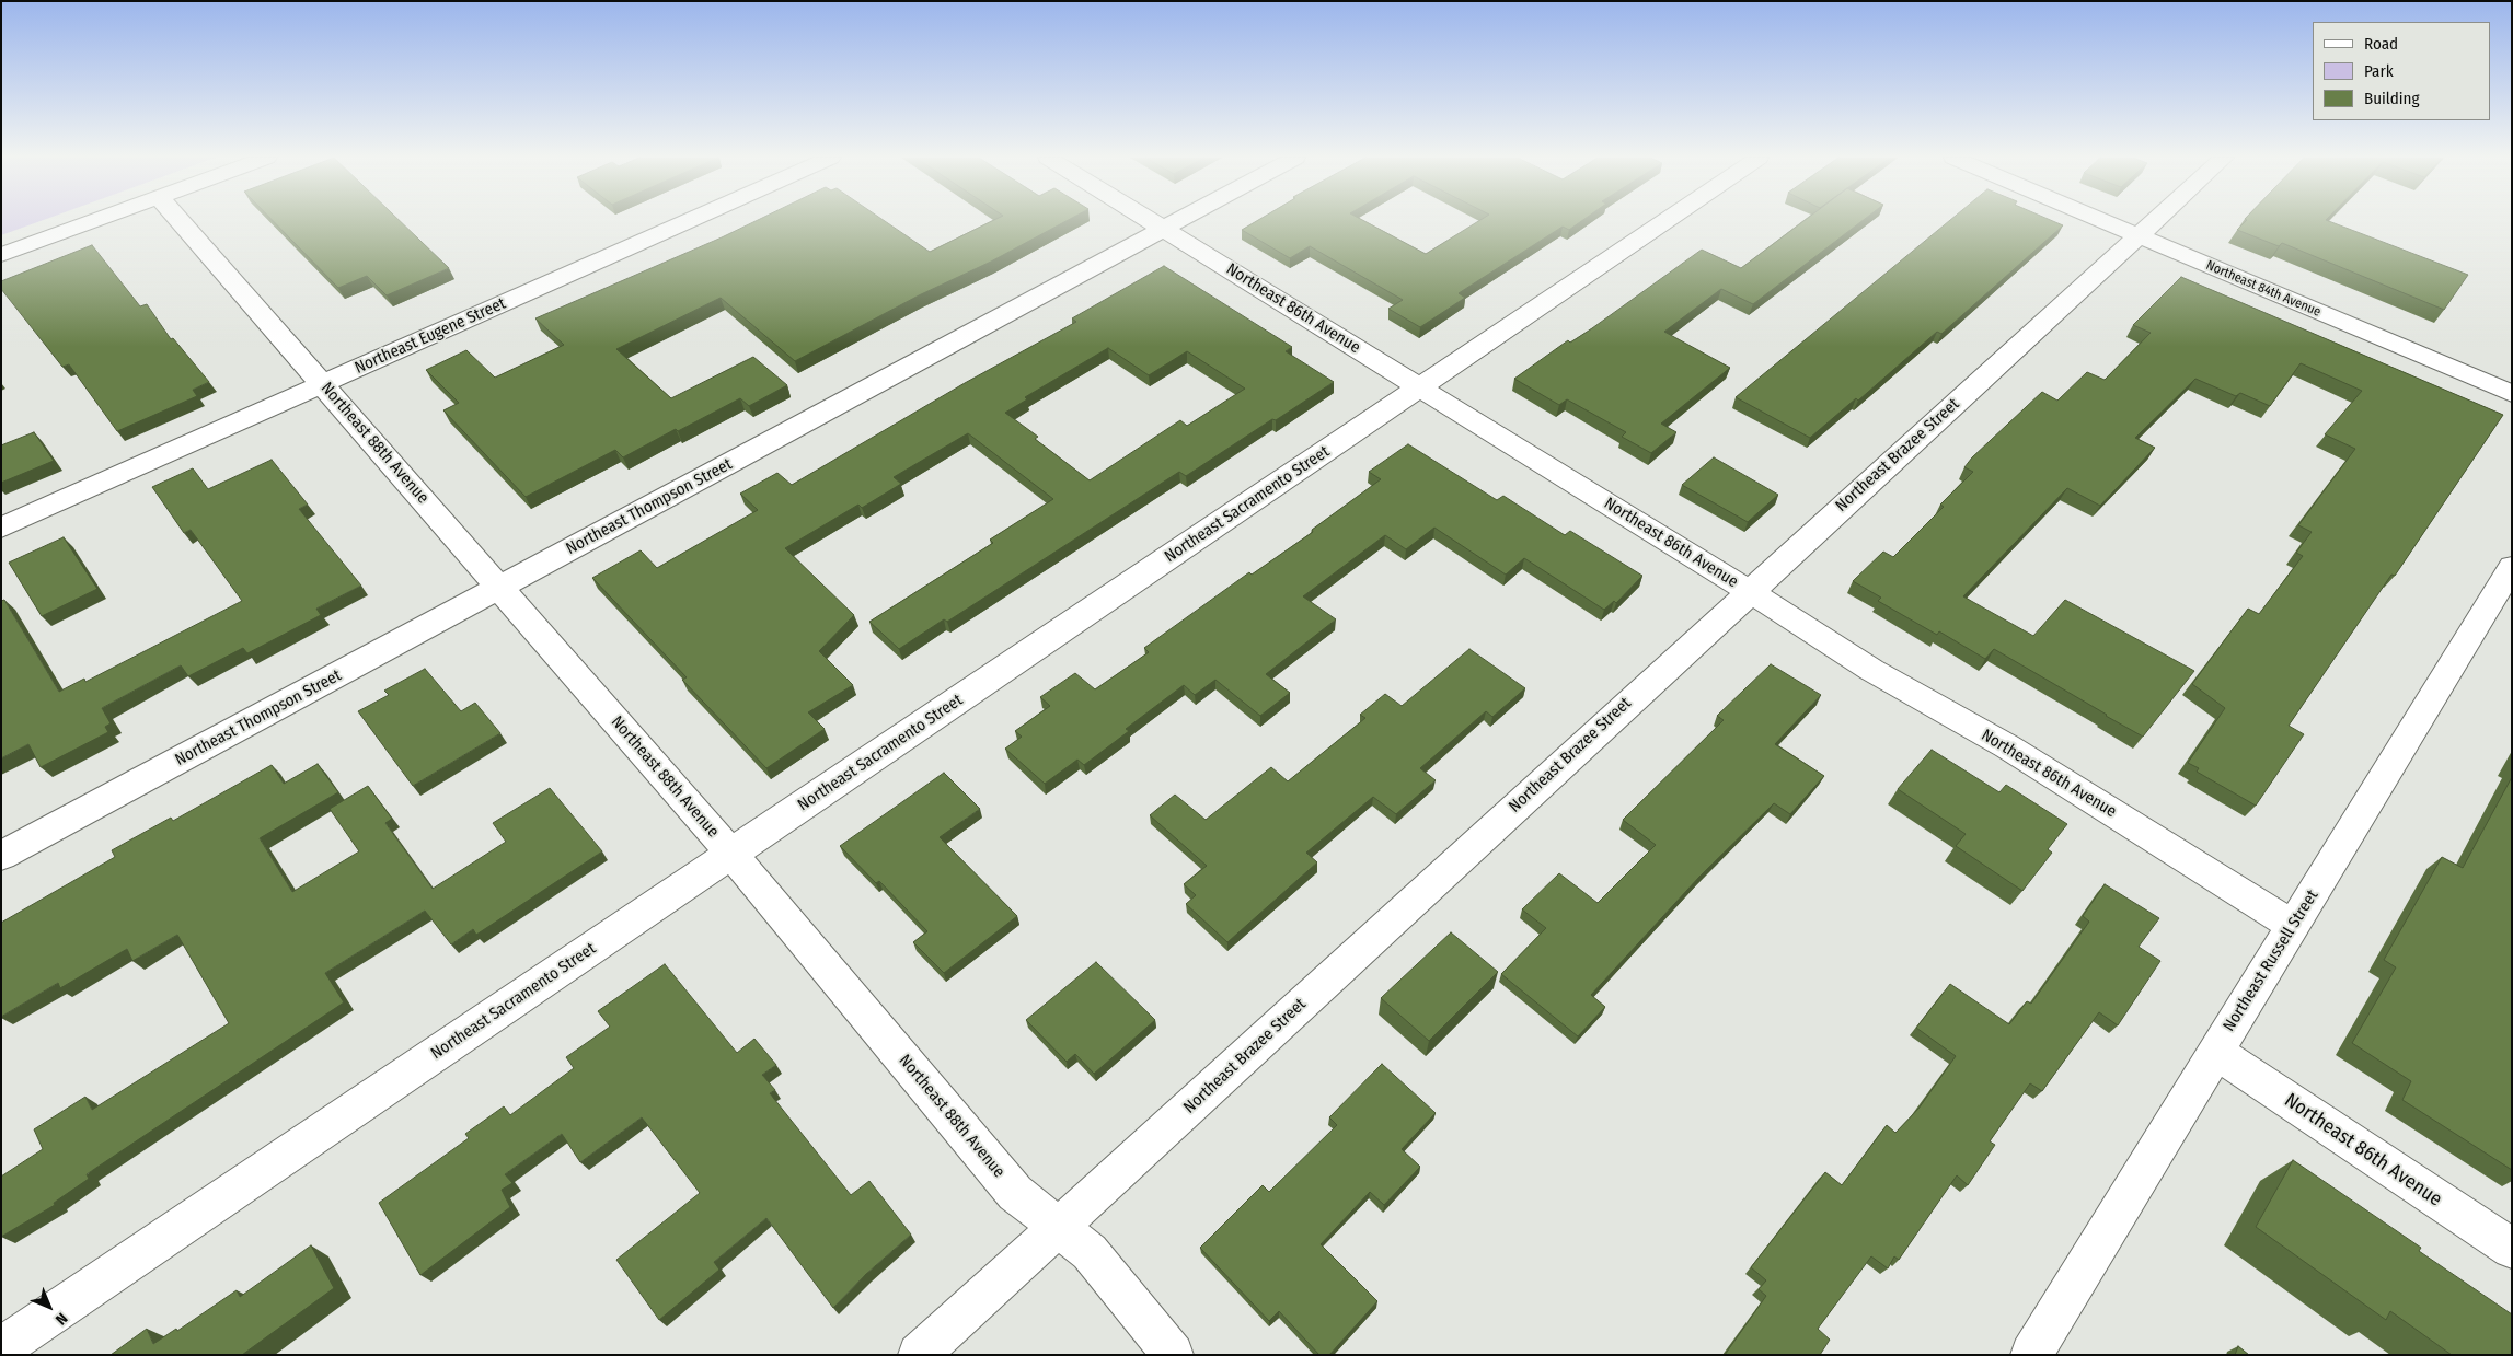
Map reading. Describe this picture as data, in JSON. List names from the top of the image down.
{
  "streets": {
    "street": [
      "Northeast 84th Avenue",
      "Northeast 86th Avenue",
      "Northeast Eugene Street",
      "Northeast 88th Avenue",
      "Northeast Brazee Street",
      "Northeast Sacramento Street",
      "Northeast Thompson Street",
      "Northeast Russell Street"
    ]
  },
  "crossings": [
    ["Northeast 84th Avenue", "Northeast Brazee Street"],
    ["Northeast 86th Avenue", "Northeast Brazee Street"],
    ["Northeast 86th Avenue", "Northeast Sacramento Street"],
    ["Northeast 86th Avenue", "Northeast Thompson Street"],
    ["Northeast 86th Avenue", "Northeast Russell Street"],
    ["Northeast Eugene Street", "Northeast 88th Avenue"],
    ["Northeast 88th Avenue", "Northeast Brazee Street"],
    ["Northeast 88th Avenue", "Northeast Sacramento Street"],
    ["Northeast 88th Avenue", "Northeast Thompson Street"]
  ],
  "legend": ["Road", "Park", "Building"],
  "north": "bottom right"
}
